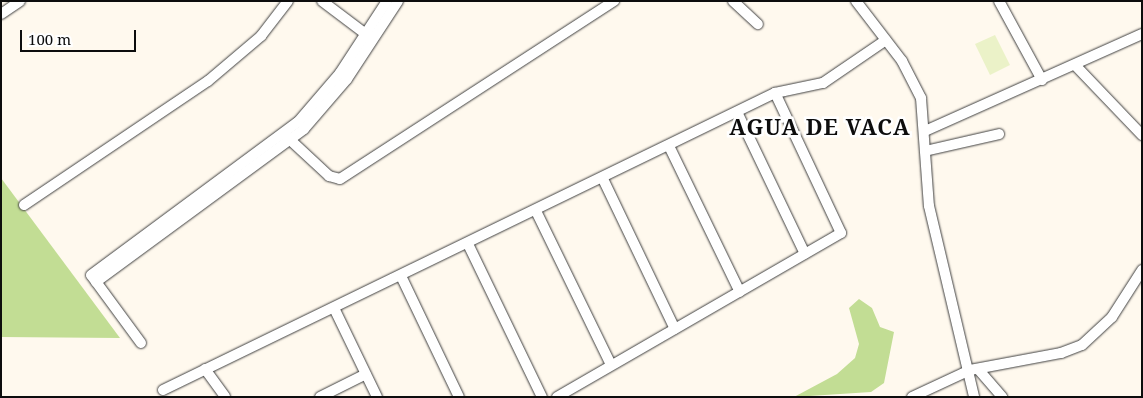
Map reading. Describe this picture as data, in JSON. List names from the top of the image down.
{
  "districts": ["AGUA DE VACA"],
  "scale_bar": "100 m"
}
